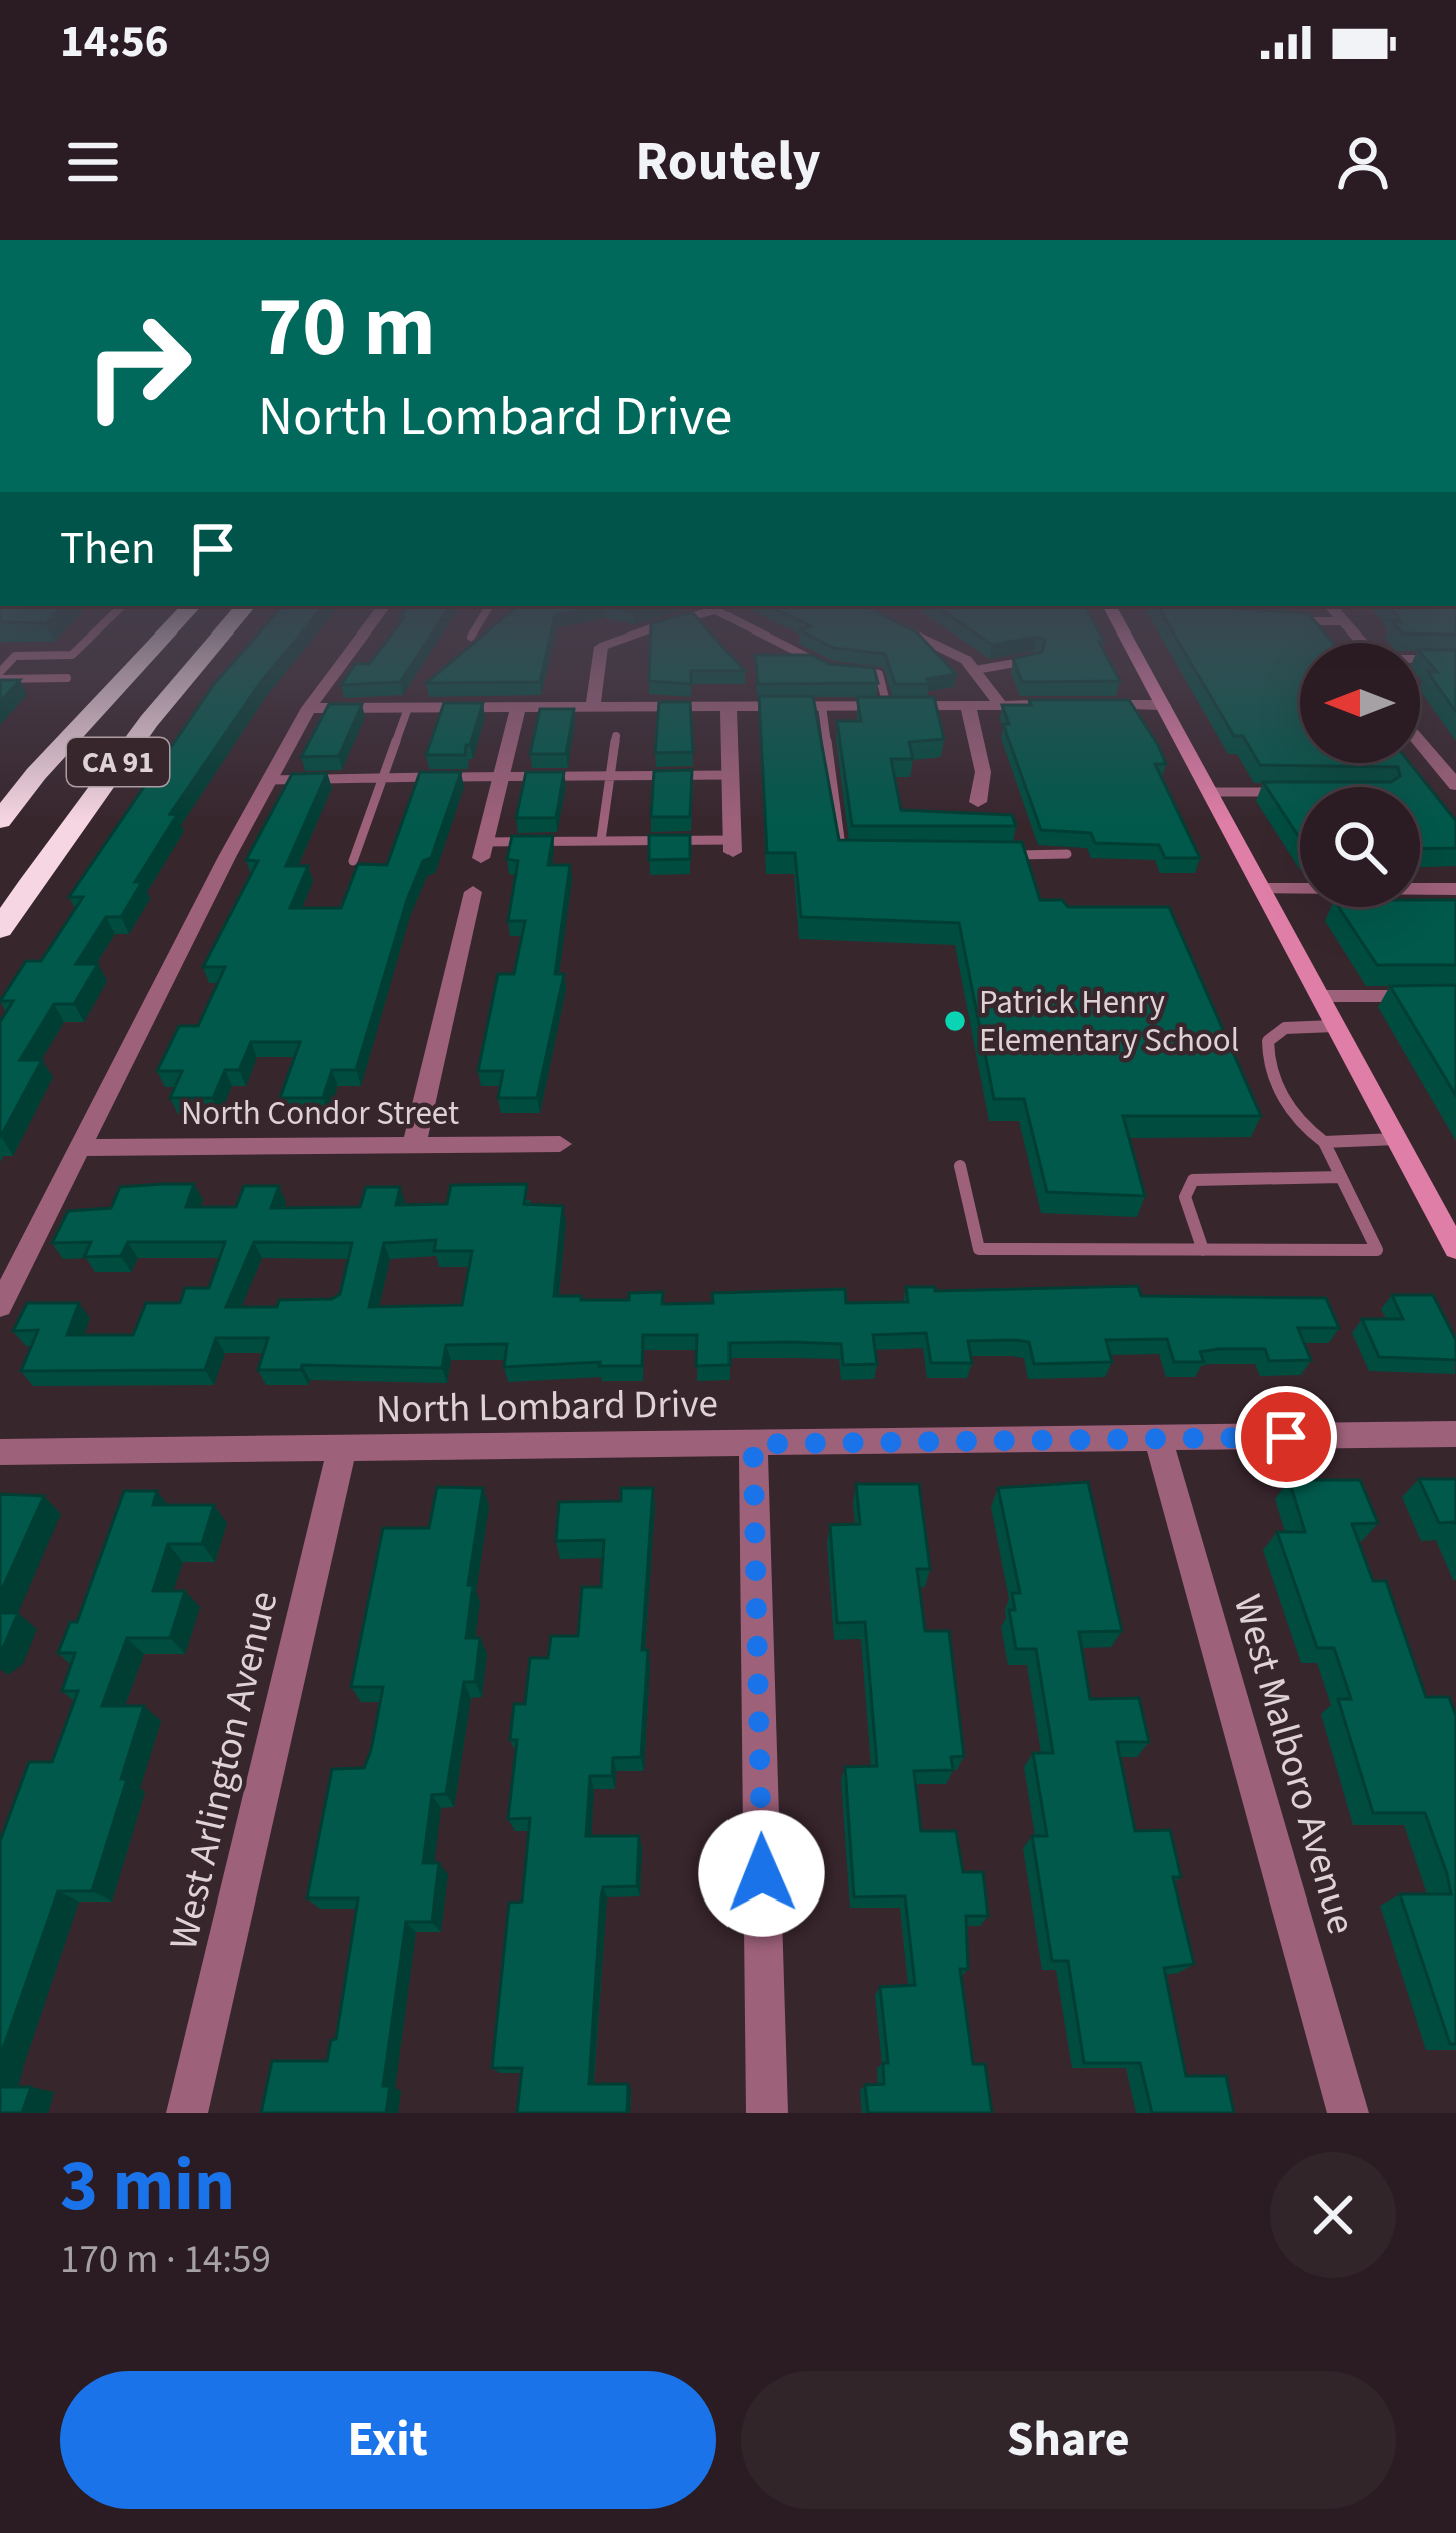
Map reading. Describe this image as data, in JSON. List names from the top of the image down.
{
  "streets": {
    "highway": ["CA 91"],
    "street": [
      "North Condor Street",
      "North Lombard Drive",
      "West Malboro Avenue",
      "West Arlington Avenue"
    ]
  },
  "crossings": [
    ["North Lombard Drive", "West Malboro Avenue"],
    ["North Lombard Drive", "West Arlington Avenue"]
  ],
  "places": ["Patrick Henry Elementary School"],
  "north": "left",
  "page": {
    "status": "14:56",
    "header": "Routely",
    "turn": ["70 m", "North Lombard Drive"],
    "then": "Then",
    "heading": ["3 min", "170 m · 14:59"],
    "buttons": ["Exit", "Share"]
  }
}
